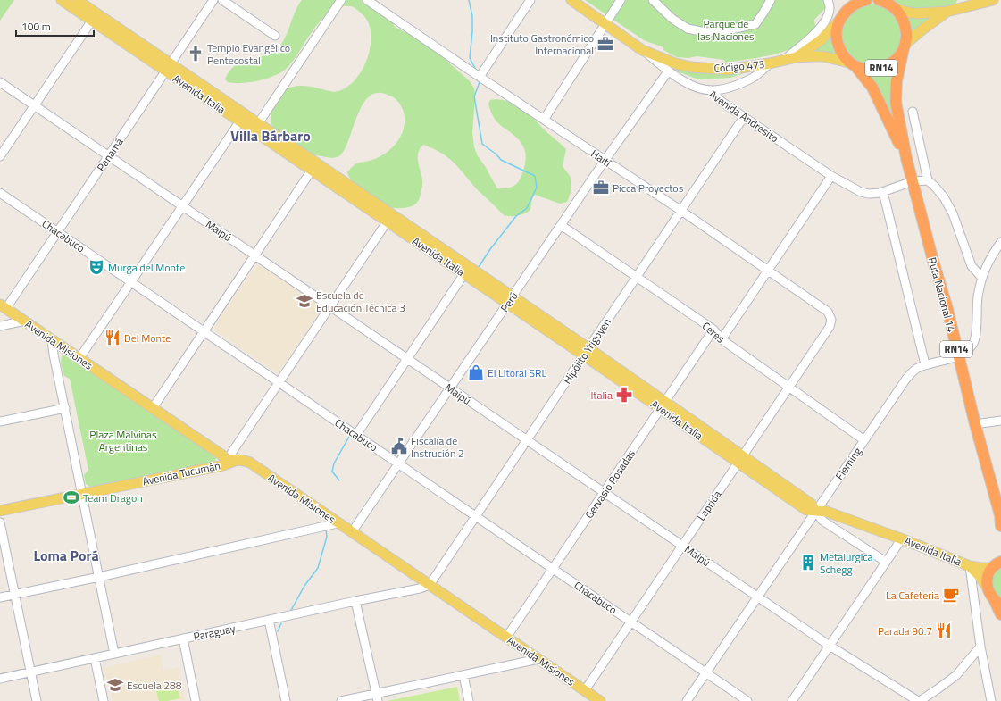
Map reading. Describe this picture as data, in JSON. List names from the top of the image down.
{
  "streets": {
    "highway": ["RN14", "Ruta Nacional 14"],
    "main road": [
      "Código 473",
      "Avenida Italia",
      "Avenida Andresito",
      "Avenida Misiones",
      "Avenida Tucumán"
    ],
    "street": [
      "Panamá",
      "Haití",
      "Maipú",
      "Chacabuco",
      "Perú",
      "Ceres",
      "Hipólito Yrigoyen",
      "Fleming",
      "Gervasio Posadas",
      "Laprida",
      "Paraguay"
    ]
  },
  "crossings": [
    ["Código 473", "Avenida Andresito"],
    ["RN14", "Ruta Nacional 14"],
    ["Avenida Italia", "Panamá"],
    ["Avenida Italia", "Perú"],
    ["Avenida Italia", "Hipólito Yrigoyen"],
    ["Avenida Italia", "Fleming"],
    ["Avenida Italia", "Gervasio Posadas"],
    ["Avenida Italia", "Laprida"],
    ["Avenida Andresito", "Ruta Nacional 14"],
    ["Avenida Andresito", "Perú"],
    ["Avenida Andresito", "Hipólito Yrigoyen"],
    ["Panamá", "Maipú"],
    ["Panamá", "Chacabuco"],
    ["Panamá", "Avenida Misiones"],
    ["Haití", "Perú"],
    ["Haití", "Hipólito Yrigoyen"],
    ["Haití", "Laprida"],
    ["Maipú", "Perú"],
    ["Maipú", "Hipólito Yrigoyen"],
    ["Maipú", "Fleming"],
    ["Maipú", "Gervasio Posadas"],
    ["Maipú", "Laprida"],
    ["Chacabuco", "Perú"],
    ["Chacabuco", "Hipólito Yrigoyen"],
    ["Chacabuco", "Fleming"],
    ["Chacabuco", "Gervasio Posadas"],
    ["Chacabuco", "Laprida"],
    ["Ruta Nacional 14", "Fleming"],
    ["Perú", "Ceres"],
    ["Perú", "Avenida Misiones"],
    ["Ceres", "Hipólito Yrigoyen"],
    ["Ceres", "Fleming"],
    ["Ceres", "Gervasio Posadas"],
    ["Ceres", "Laprida"],
    ["Avenida Misiones", "Hipólito Yrigoyen"],
    ["Avenida Misiones", "Avenida Tucumán"],
    ["Avenida Misiones", "Gervasio Posadas"],
    ["Avenida Misiones", "Laprida"],
    ["Avenida Misiones", "Paraguay"],
    ["Hipólito Yrigoyen", "Paraguay"]
  ],
  "districts": ["Villa Bárbaro", "Loma Porá"],
  "parks": ["Parque de las Naciones", "Plaza Malvinas Argentinas"],
  "places": {
    "office": ["Instituto Gastronómico Internacional", "Picca Proyectos"],
    "church": ["Templo Evangélico Pentecostal"],
    "theatre": ["Murga del Monte"],
    "school or university": ["Escuela de Educación Técnica 3", "Escuela 288"],
    "restaurant": ["Del Monte", "Parada 90.7"],
    "shop": ["El Litoral SRL"],
    "pharmacy": ["Italia"],
    "public building": ["Fiscalía de Instrución 2"],
    "sports": ["Team Dragon"],
    "building": ["Metalurgica Schegg"],
    "cafe": ["La Cafeteria"]
  },
  "scale_bar": "100 m"
}
